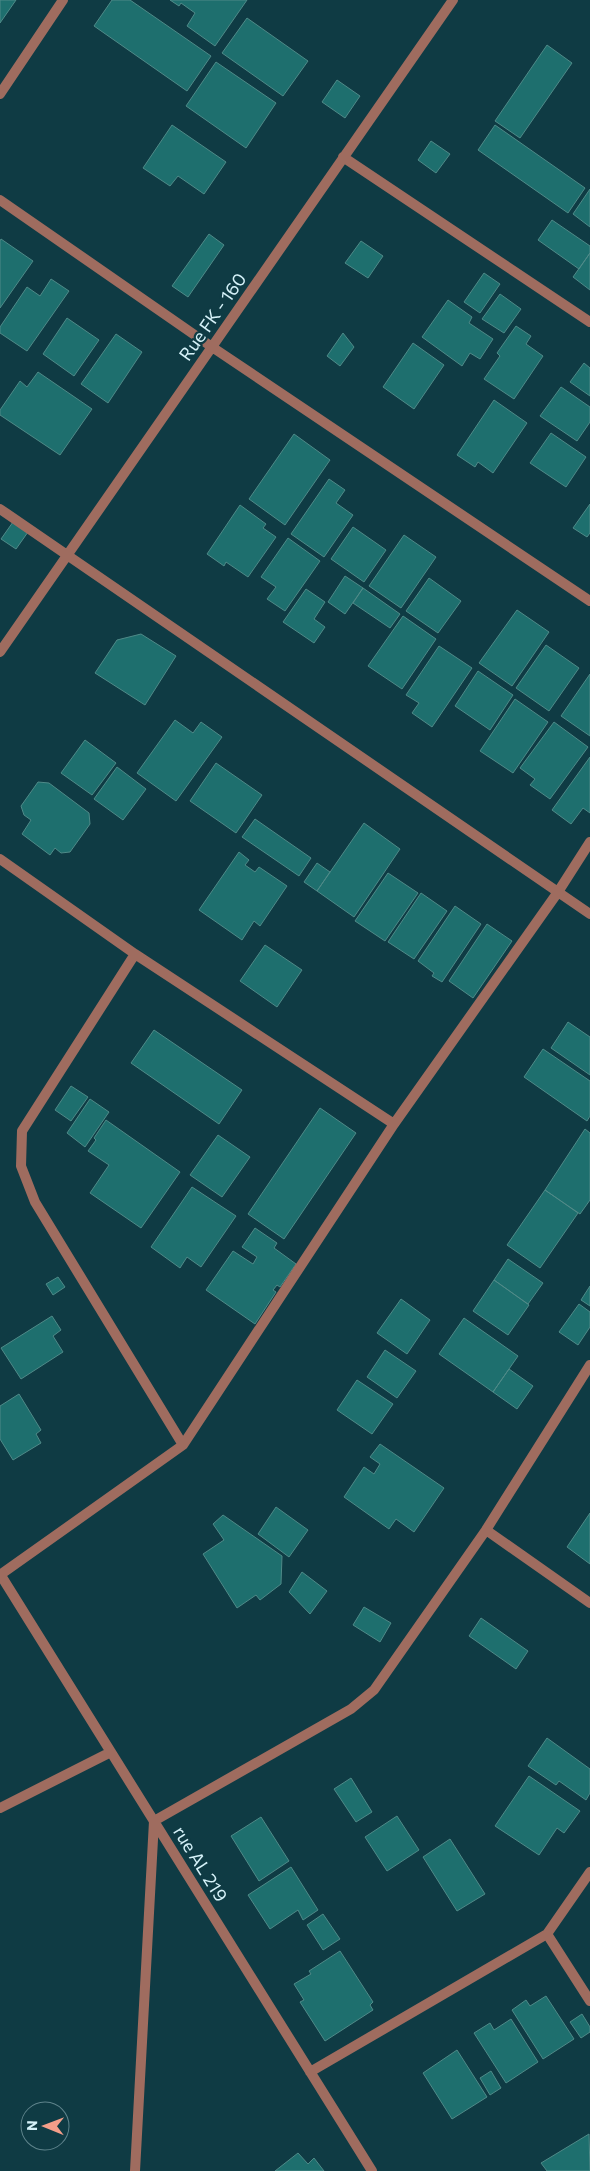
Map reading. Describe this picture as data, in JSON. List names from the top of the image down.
{
  "streets": {
    "street": ["Rue FK - 160", "rue AL 219"]
  },
  "north": "left"
}
